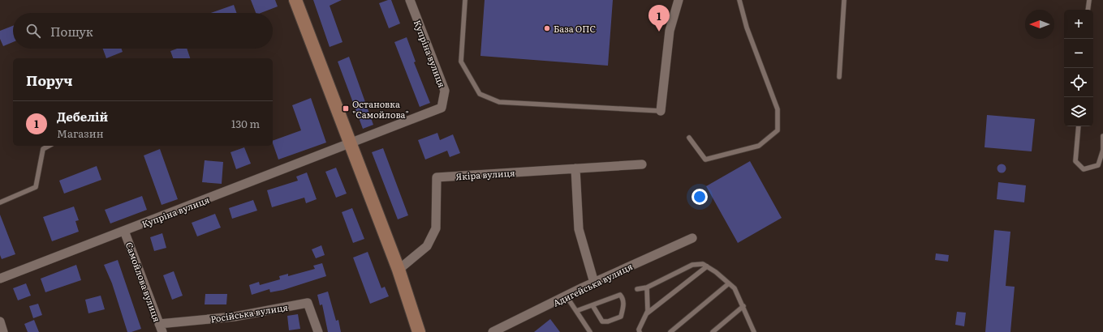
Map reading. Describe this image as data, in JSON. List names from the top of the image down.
{
  "streets": {
    "street": [
      "Купріна вулиця",
      "Якіра вулиця",
      "Самойлова вулиця",
      "Адигейська вулиця",
      "Російська вулиця"
    ]
  },
  "crossings": [
    ["Купріна вулиця", "Самойлова вулиця"],
    ["Самойлова вулиця", "Російська вулиця"]
  ],
  "places": {
    "other": ["База ОПС"],
    "transit": ["Остановка \"Самойлова\""]
  },
  "north": "left",
  "page": {
    "pins": "1",
    "map_buttons": ["+", "−"],
    "search": "Пошук",
    "heading": "Поруч",
    "list": [
      {
        "mark": "1",
        "name": "Дебелій",
        "note": "Магазин",
        "value": "130 m"
      }
    ]
  }
}
